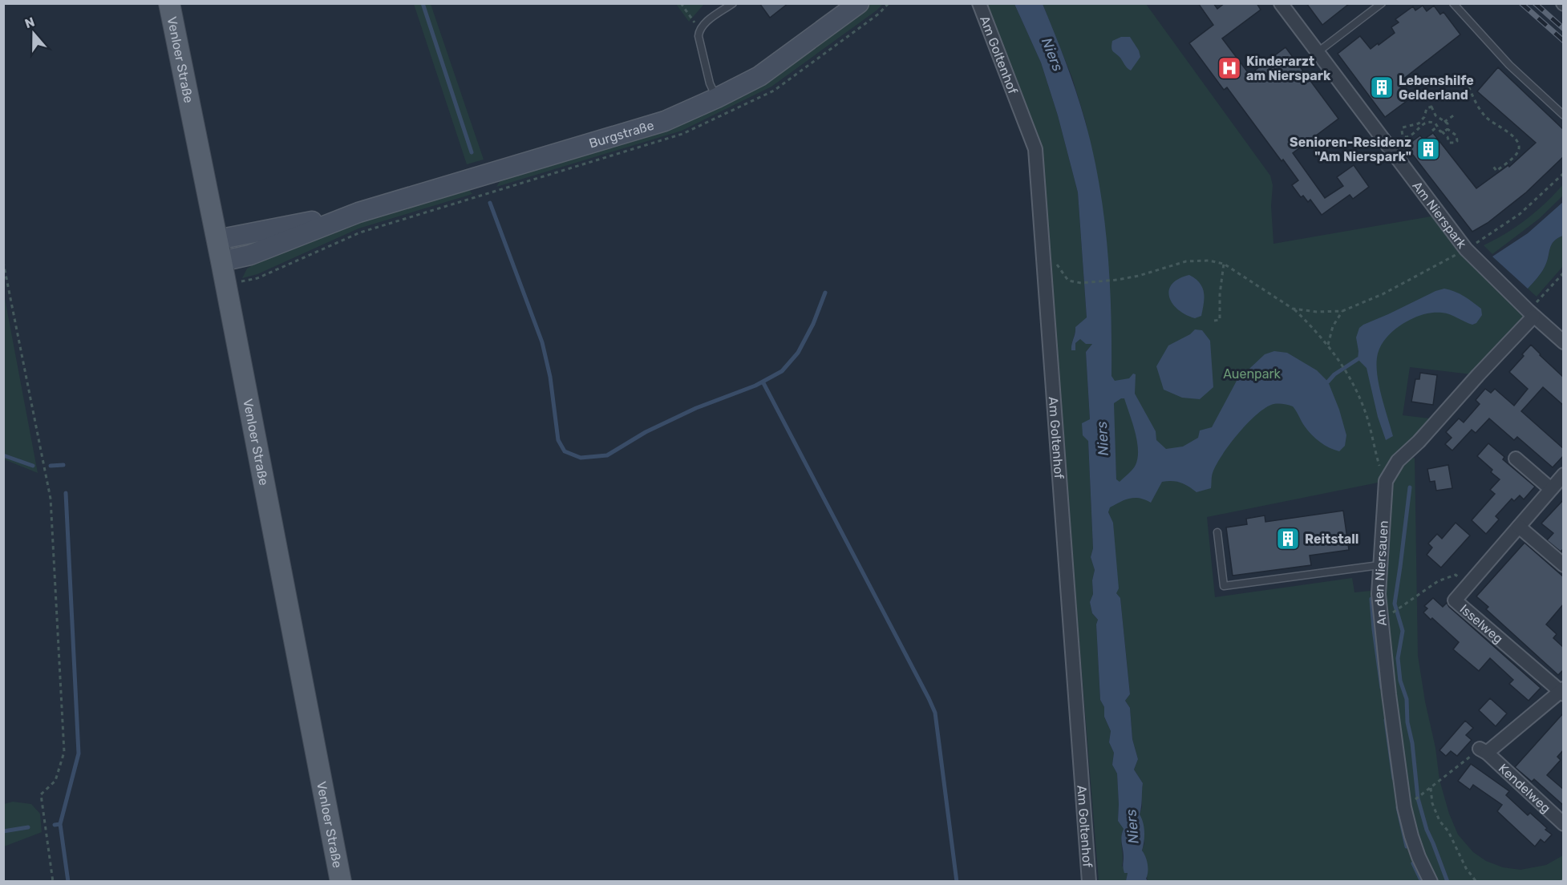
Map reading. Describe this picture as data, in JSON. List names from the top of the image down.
{
  "streets": {
    "main road": ["Venloer Straße"],
    "street": [
      "Am Goltenhof",
      "Burgstraße",
      "Am Nierspark",
      "An den Niersauen",
      "Isselweg",
      "Kendelweg"
    ]
  },
  "crossings": [
    ["Venloer Straße", "Burgstraße"],
    ["Am Nierspark", "An den Niersauen"],
    ["Isselweg", "Kendelweg"]
  ],
  "water": ["Niers"],
  "parks": ["Auenpark"],
  "places": {
    "hospital": ["Kinderarzt am Nierspark"],
    "building": ["Lebenshilfe Gelderland", "Senioren-Residenz \"Am Nierspark\"", "Reitstall"]
  },
  "north": "top"
}
